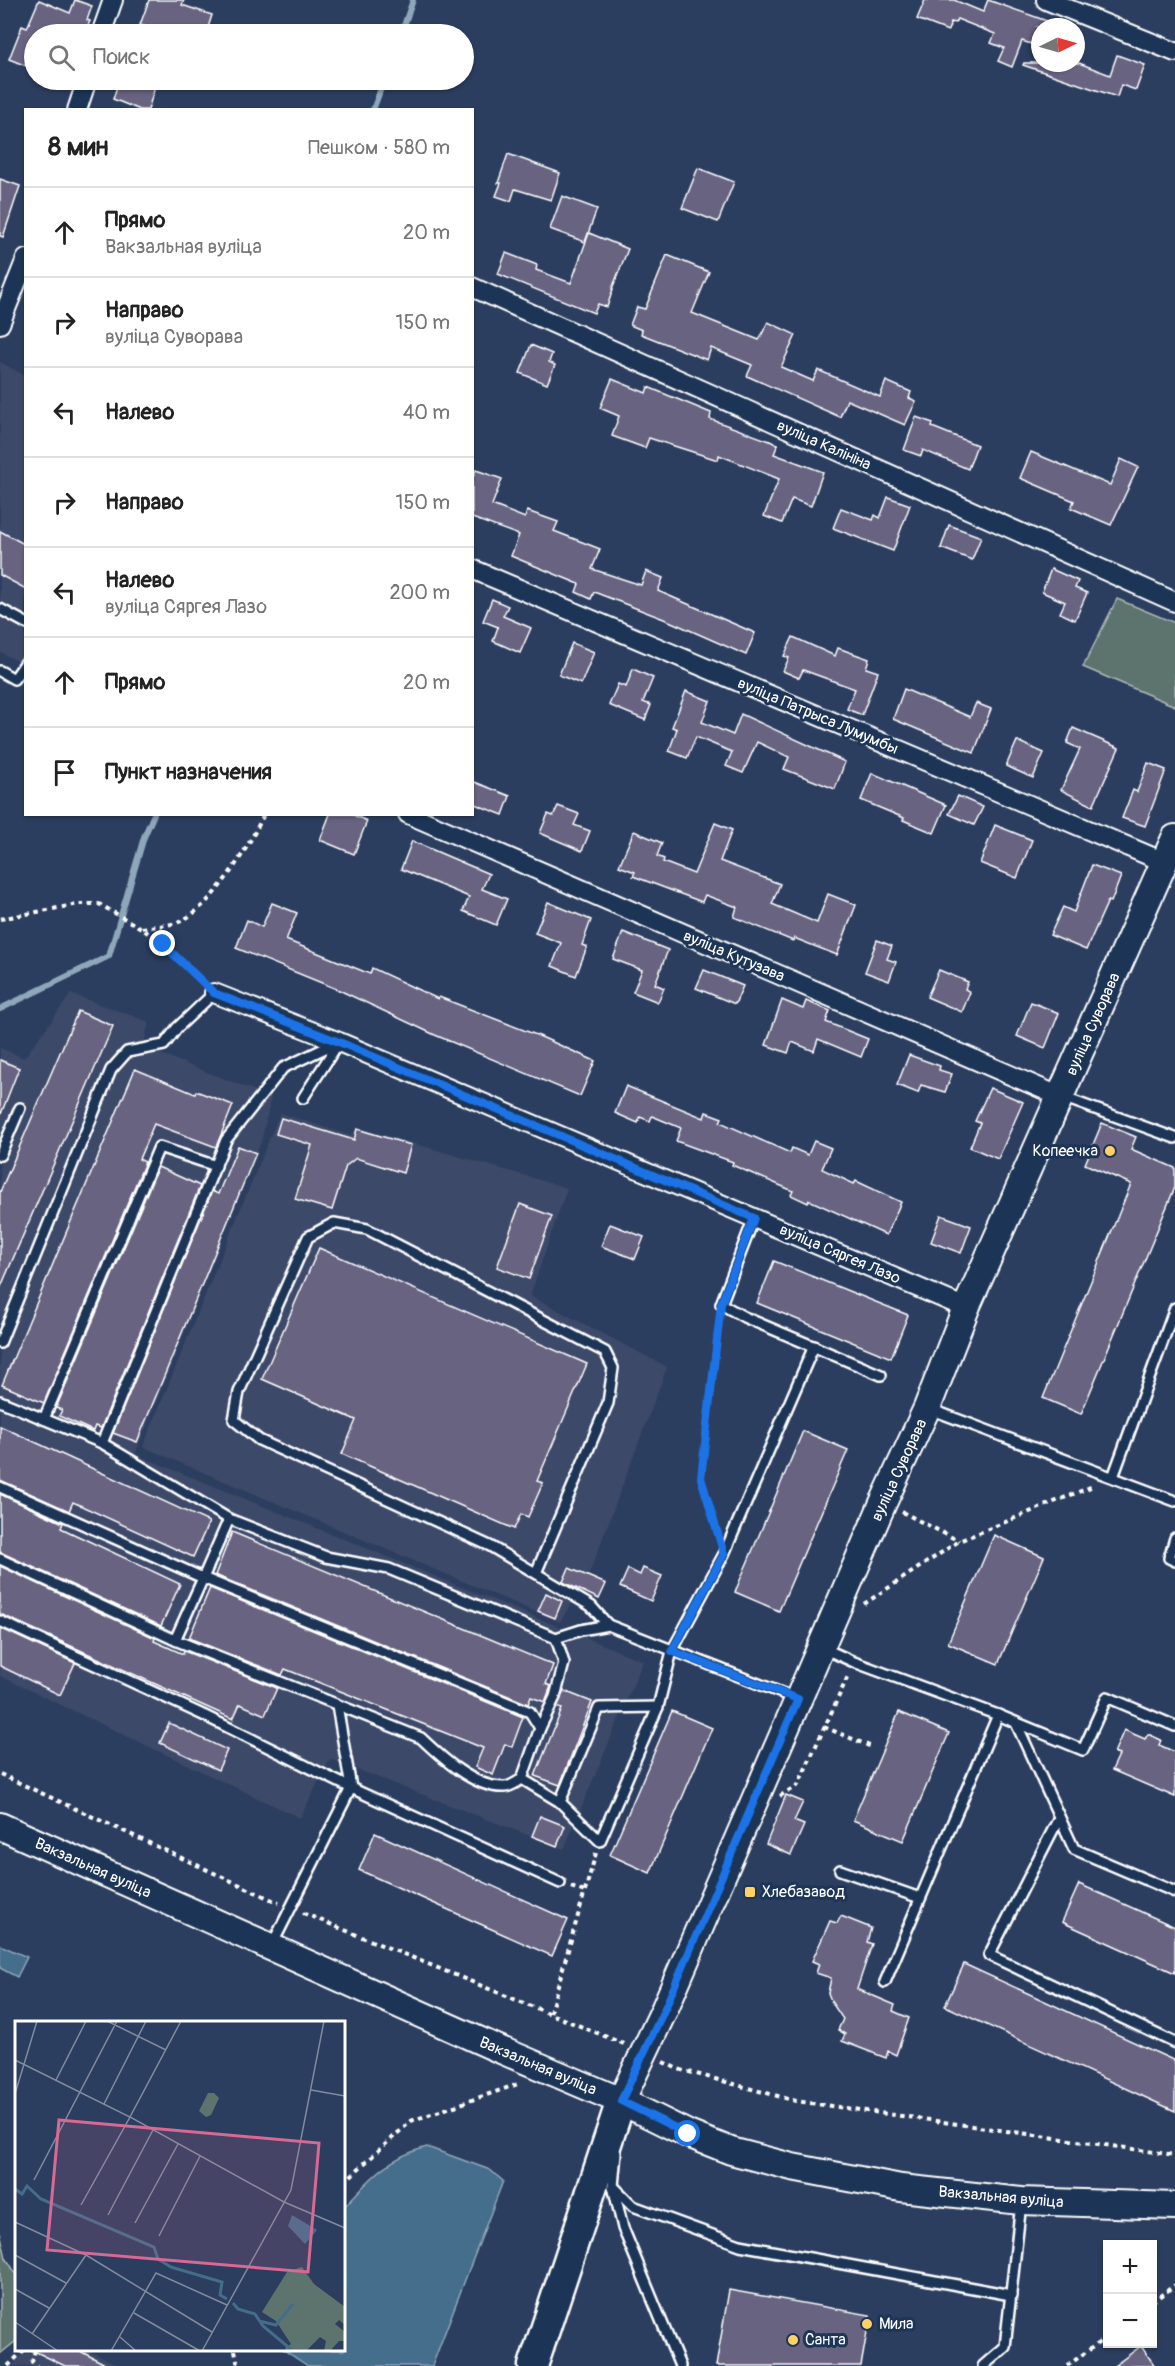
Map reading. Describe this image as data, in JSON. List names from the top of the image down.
{
  "streets": {
    "main road": ["вуліца Суворава", "Вакзальная вуліца"],
    "street": [
      "вуліца Калініна",
      "вуліца Патрыса Лумумбы",
      "вуліца Кутузава",
      "вуліца Сяргея Лазо"
    ]
  },
  "crossings": [
    ["вуліца Патрыса Лумумбы", "вуліца Суворава"],
    ["вуліца Кутузава", "вуліца Суворава"],
    ["вуліца Суворава", "вуліца Сяргея Лазо"],
    ["вуліца Суворава", "Вакзальная вуліца"]
  ],
  "places": {
    "other": ["Копеечка", "Мила", "Санта"],
    "transit": ["Хлебазавод"]
  },
  "north": "right",
  "page": {
    "search": "Поиск",
    "heading": ["8 мин", "Пешком · 580 m"],
    "list": [
      ["Прямо", "Вакзальная вуліца", "20 m"],
      ["Направо", "вуліца Суворава", "150 m"],
      ["Налево", "40 m"],
      ["Направо", "150 m"],
      ["Налево", "вуліца Сяргея Лазо", "200 m"],
      ["Прямо", "20 m"],
      "Пункт назначения"
    ],
    "map_buttons": ["+", "−"]
  }
}
